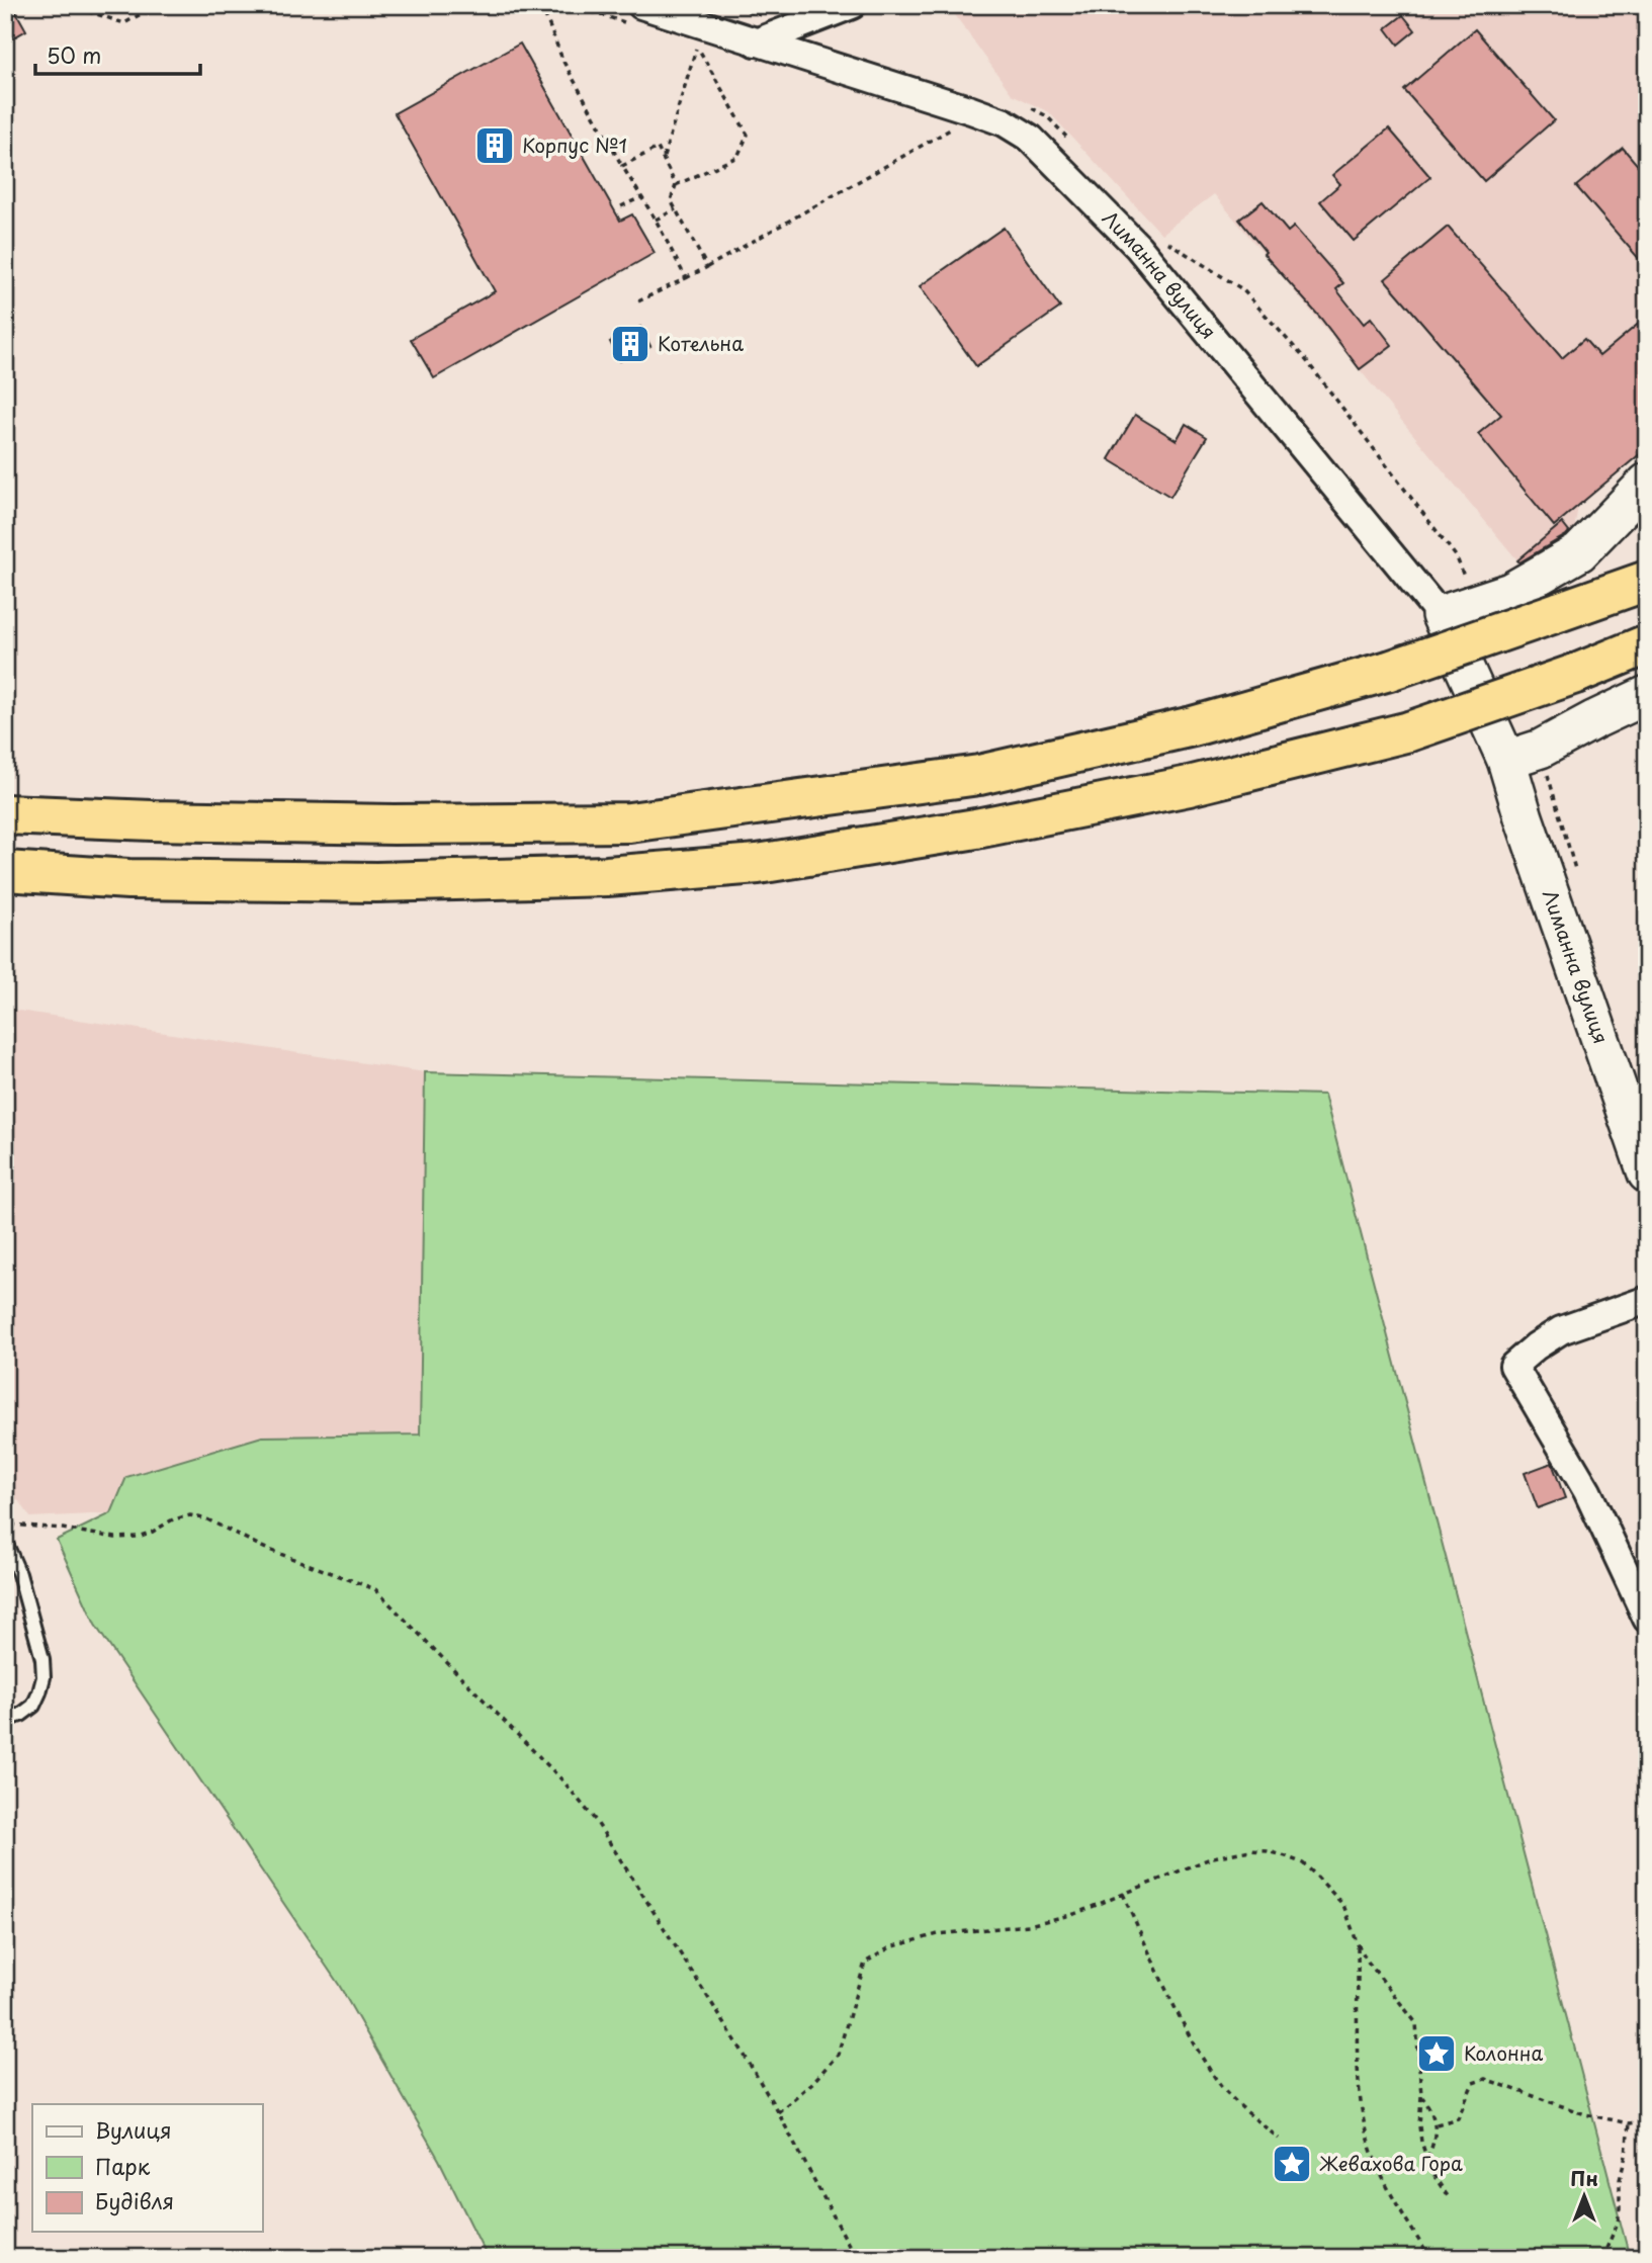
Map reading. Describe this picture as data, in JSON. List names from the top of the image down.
{
  "streets": {
    "main road": ["Лиманна вулиця"]
  },
  "places": {
    "building": ["Корпус №1", "Котельна"],
    "place": ["Колонна", "Жевахова Гора"]
  },
  "legend": ["Вулиця", "Парк", "Будівля"],
  "scale_bar": "50 m",
  "north": "top"
}
